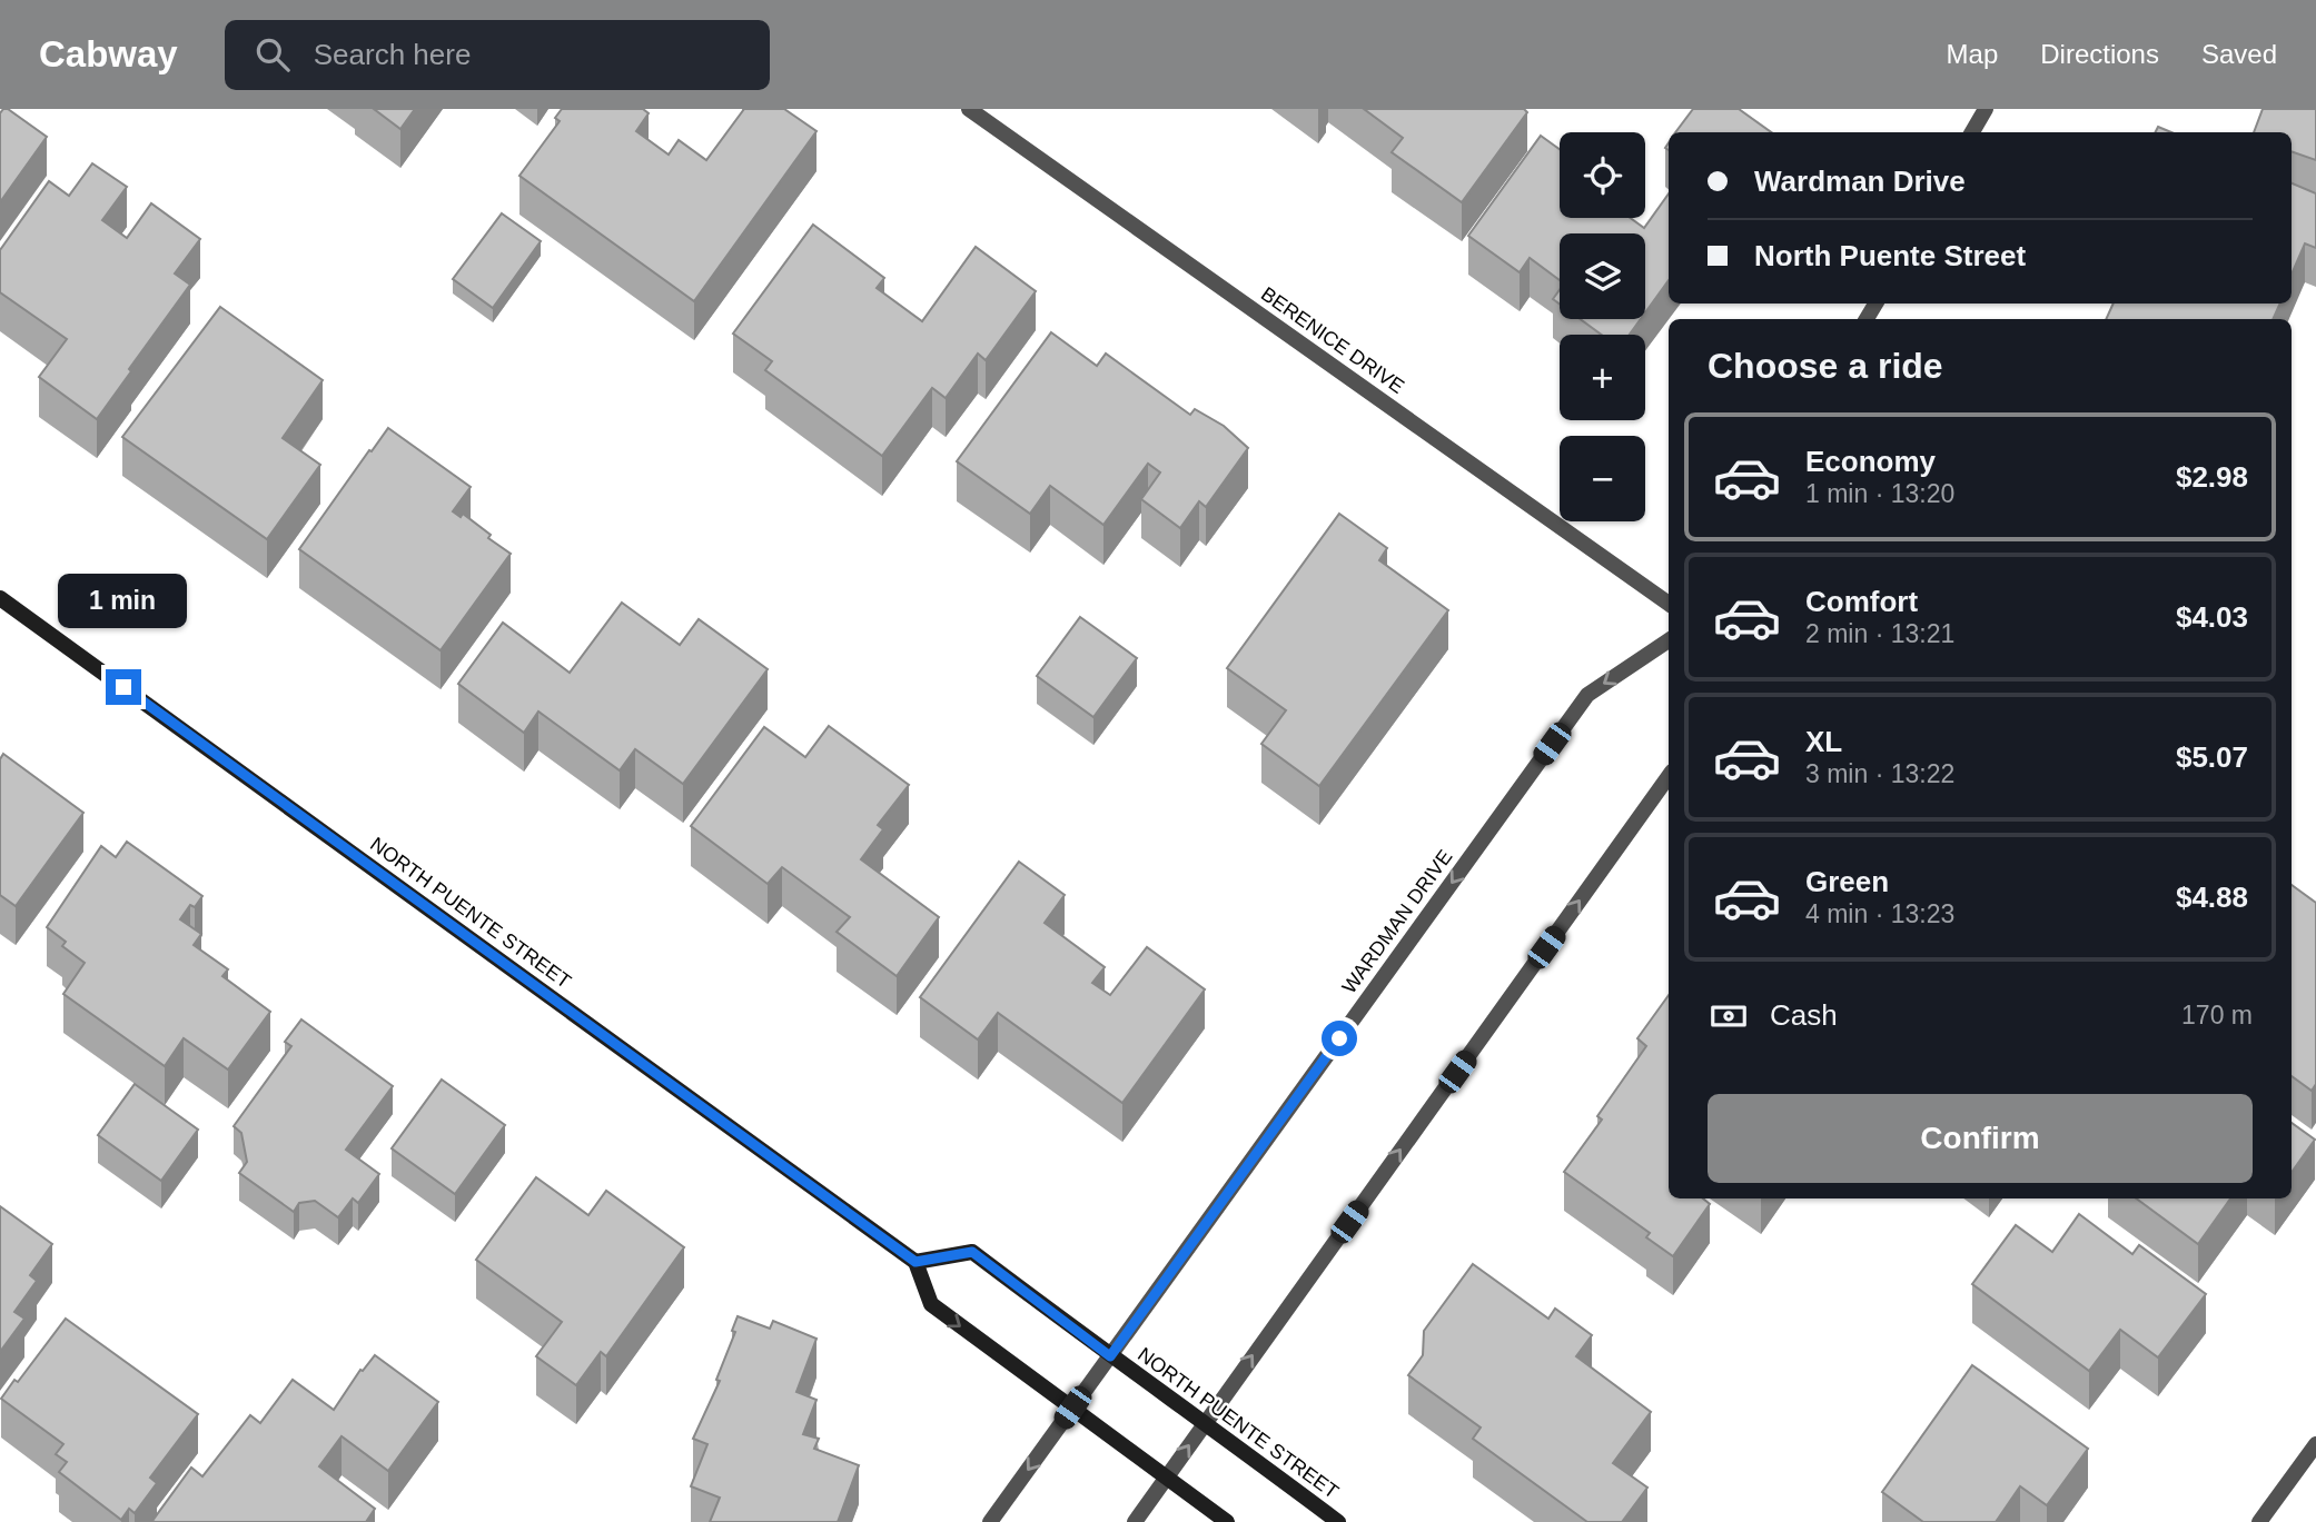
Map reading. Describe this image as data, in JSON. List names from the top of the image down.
{
  "streets": {
    "street": ["BERENICE DRIVE", "NORTH PUENTE STREET", "WARDMAN DRIVE"]
  },
  "crossings": [
    ["NORTH PUENTE STREET", "WARDMAN DRIVE"]
  ],
  "page": {
    "header": "Cabway",
    "search": "Search here",
    "nav": ["Map", "Directions", "Saved"],
    "map_buttons": ["+", "−"],
    "banner": ["Wardman Drive", "North Puente Street"],
    "heading": "Choose a ride",
    "list": [
      {
        "name": "Economy",
        "note": "1 min · 13:20",
        "value": "$2.98"
      },
      {
        "name": "Comfort",
        "note": "2 min · 13:21",
        "value": "$4.03"
      },
      {
        "name": "XL",
        "note": "3 min · 13:22",
        "value": "$5.07"
      },
      {
        "name": "Green",
        "note": "4 min · 13:23",
        "value": "$4.88"
      }
    ],
    "bubble": "1 min",
    "pay": ["Cash", "170 m"],
    "buttons": "Confirm"
  }
}
